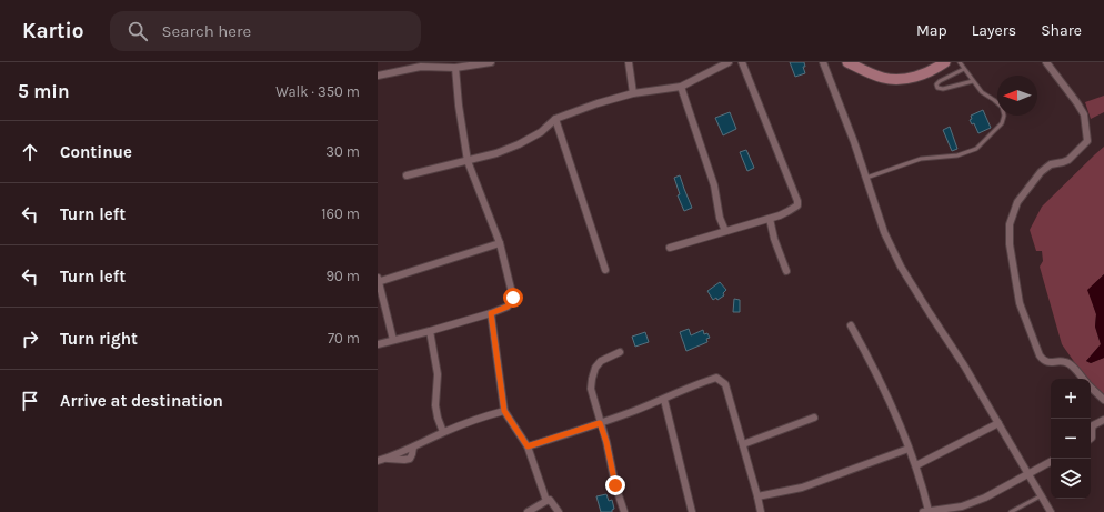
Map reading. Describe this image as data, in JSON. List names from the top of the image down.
{
  "north": "left",
  "page": {
    "header": "Kartio",
    "search": "Search here",
    "nav": ["Map", "Layers", "Share"],
    "heading": ["5 min", "Walk · 350 m"],
    "list": [
      ["Continue", "30 m"],
      ["Turn left", "160 m"],
      ["Turn left", "90 m"],
      ["Turn right", "70 m"],
      "Arrive at destination"
    ],
    "map_buttons": ["+", "−"]
  }
}
